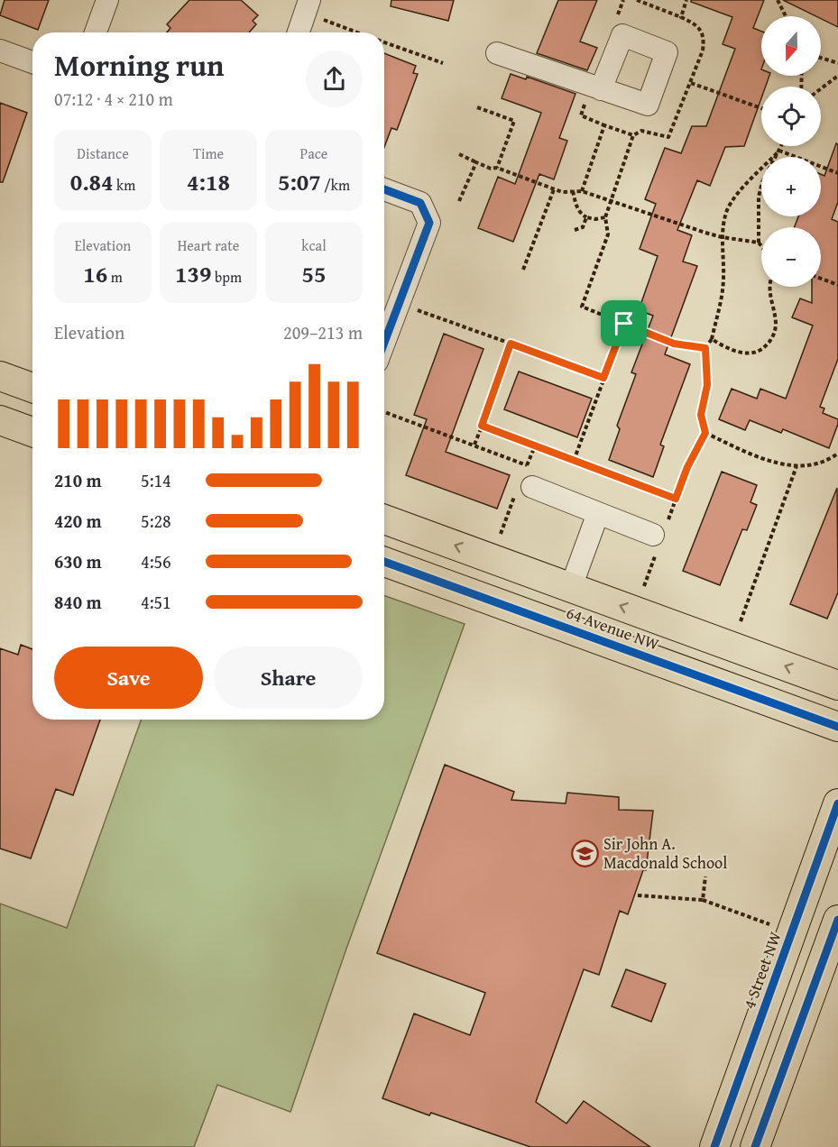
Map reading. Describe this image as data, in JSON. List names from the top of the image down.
{
  "streets": {
    "main road": ["64 Avenue NW", "4 Street NW"]
  },
  "places": {
    "school or university": ["Sir John A. Macdonald School"]
  },
  "north": "bottom",
  "page": {
    "map_buttons": ["+", "−"],
    "heading": ["Morning run", "07:12 · 4 × 210 m"],
    "stats": [
      ["Distance", "0.84 km"],
      ["Time", "4:18"],
      ["Pace", "5:07 /km"],
      ["Elevation", "16 m"],
      ["Heart rate", "139 bpm"],
      ["kcal", "55"]
    ],
    "chart": ["Elevation", "209–213 m"],
    "list": [
      {
        "name": "210 m",
        "note": "5:14"
      },
      {
        "name": "420 m",
        "note": "5:28"
      },
      {
        "name": "630 m",
        "note": "4:56"
      },
      {
        "name": "840 m",
        "note": "4:51"
      }
    ],
    "buttons": ["Save", "Share"]
  }
}
